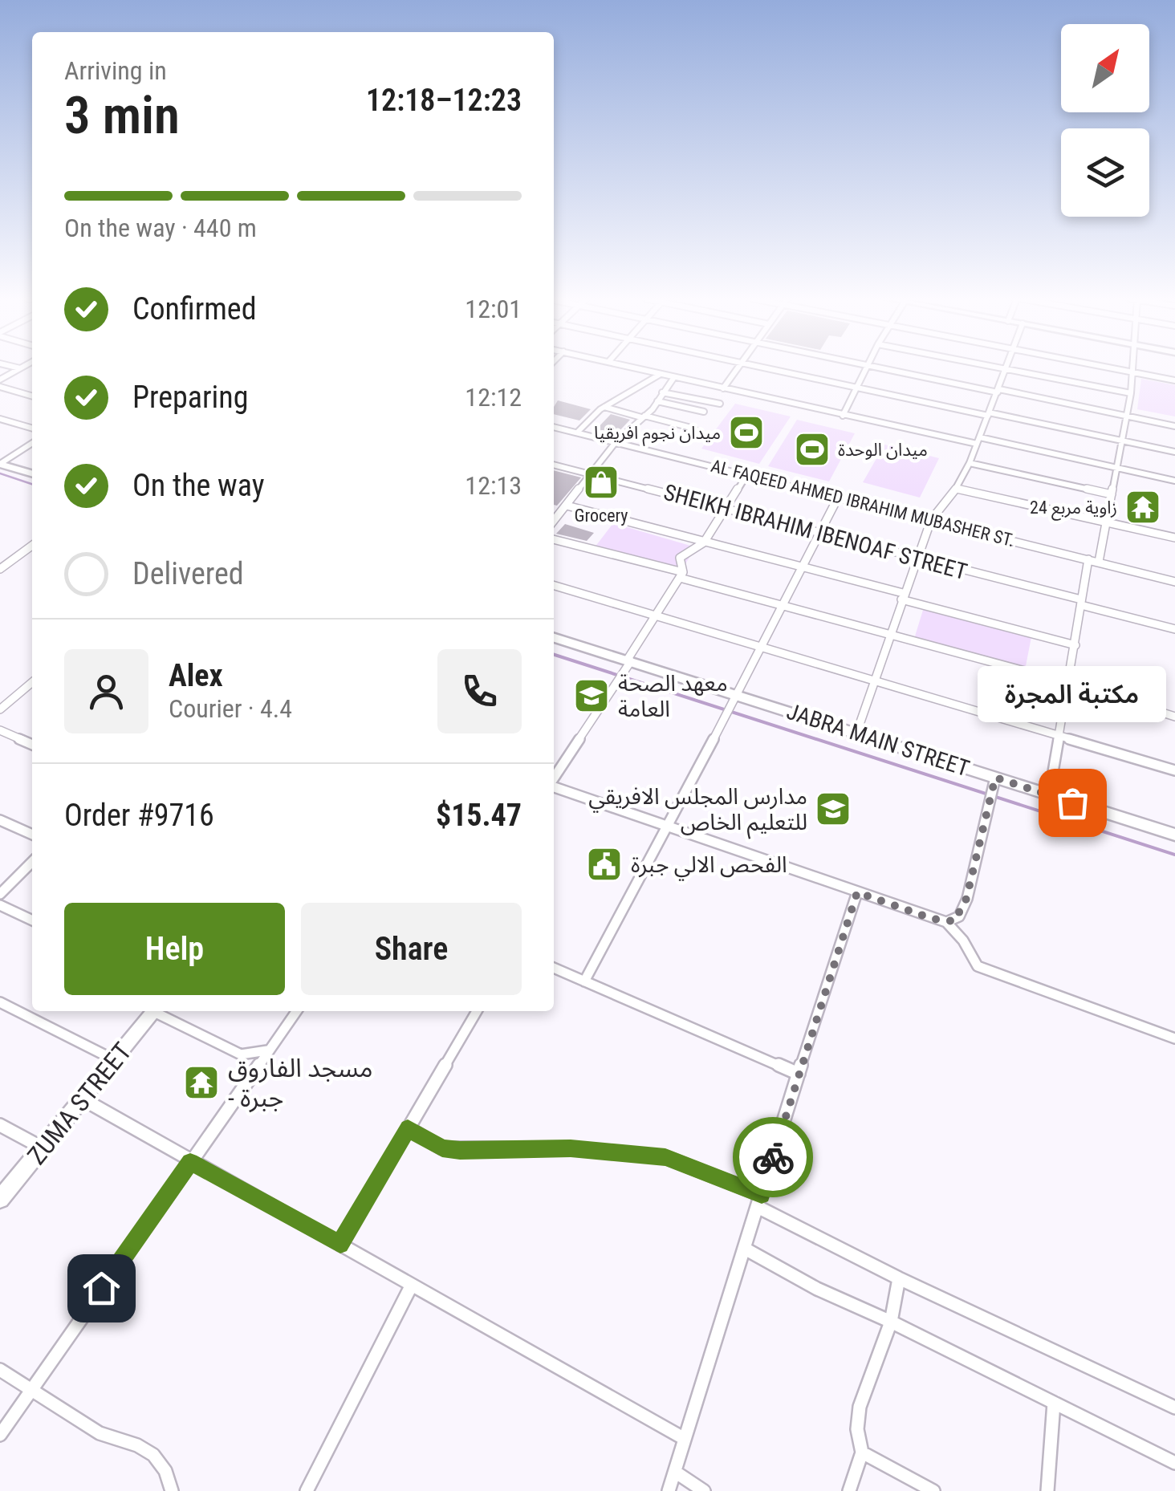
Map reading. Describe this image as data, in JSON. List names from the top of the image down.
{
  "streets": {
    "main road": ["JABRA MAIN STREET", "ZUMA STREET"],
    "street": ["AL FAQEED AHMED IBRAHIM MUBASHER ST.", "SHEIKH IBRAHIM IBENOAF STREET"]
  },
  "places": {
    "sports": ["ميدان نجوم افريقيا", "ميدان الوحدة"],
    "shop": ["Grocery"],
    "temple": ["زاوية مربع 24", "مسجد الفاروق - جبرة"],
    "school or university": ["معهد الصحة العامة", "مدارس المجلس الافريقي للتعليم الخاص"],
    "other": ["مكتبة المجرة"],
    "public building": ["الفحص الالي جبرة"]
  },
  "north": "top right",
  "page": {
    "heading": ["3 min", "Arriving in", "12:18–12:23"],
    "panel": [
      "Alex",
      "Courier · 4.4",
      "Order #9716",
      "$15.47"
    ],
    "bar": "On the way · 440 m",
    "list": [
      ["Confirmed", "12:01"],
      ["Preparing", "12:12"],
      ["On the way", "12:13"],
      "Delivered"
    ],
    "bubble": "مكتبة المجرة",
    "buttons": ["Help", "Share"]
  }
}
